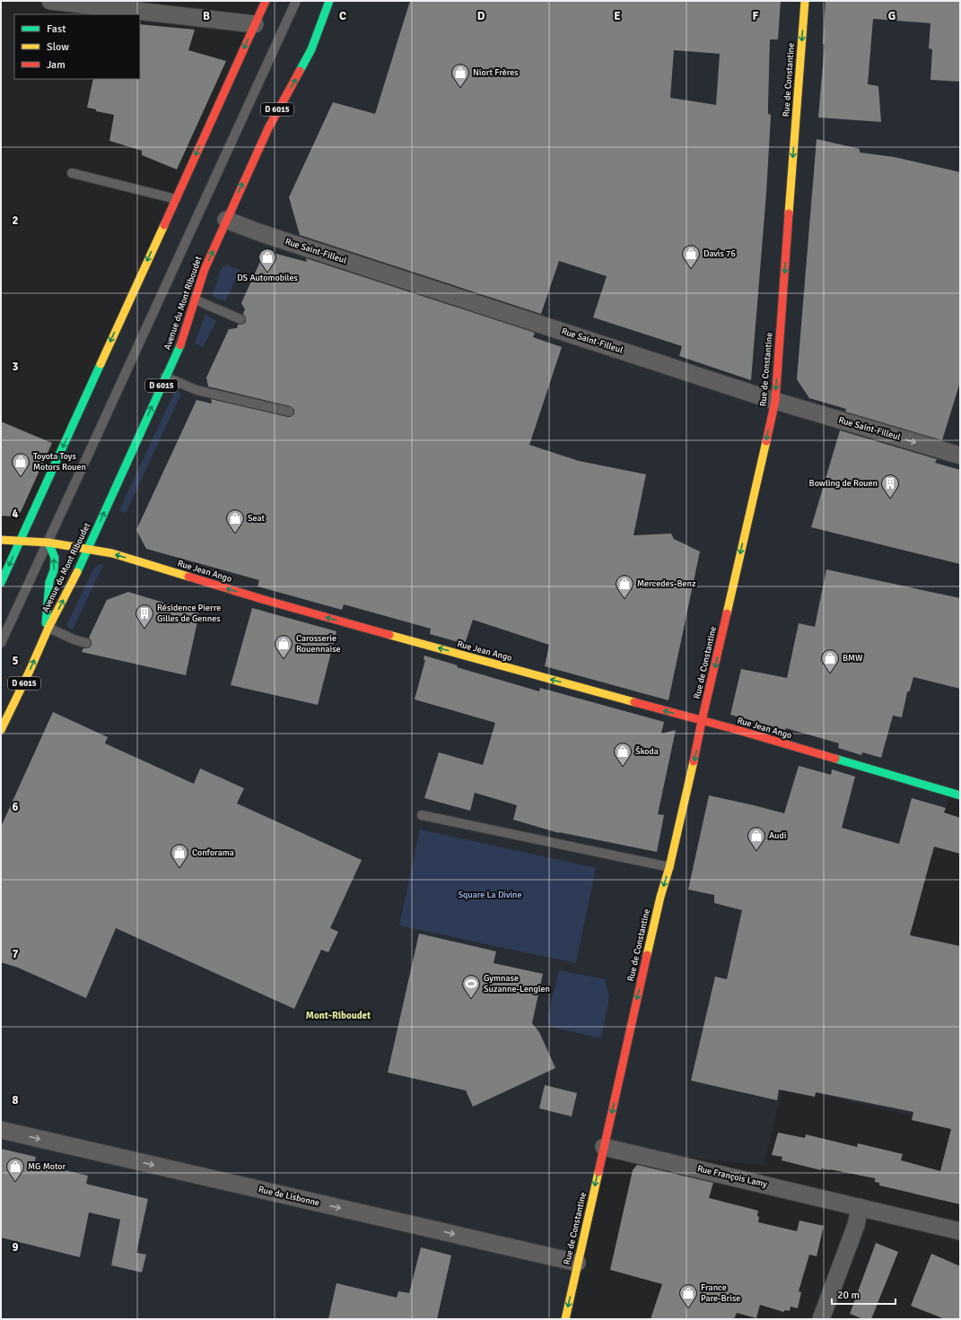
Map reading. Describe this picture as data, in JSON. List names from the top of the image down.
{
  "streets": {
    "street": [
      "Rue de Constantine",
      "D 6015",
      "Rue Saint-Filleul",
      "Avenue du Mont Riboudet",
      "Rue Jean Ango",
      "Rue François Lamy",
      "Rue de Lisbonne"
    ]
  },
  "crossings": [
    ["Rue de Constantine", "Rue Saint-Filleul"],
    ["Rue de Constantine", "Rue Jean Ango"],
    ["Rue de Constantine", "Rue François Lamy"],
    ["Rue de Constantine", "Rue de Lisbonne"],
    ["D 6015", "Avenue du Mont Riboudet"],
    ["D 6015", "Rue Jean Ango"],
    ["Rue Saint-Filleul", "Avenue du Mont Riboudet"],
    ["Avenue du Mont Riboudet", "Rue Jean Ango"]
  ],
  "one_way": ["Rue de Constantine", "Rue Jean Ango", "Rue de Lisbonne"],
  "districts": ["Mont-Riboudet"],
  "parks": ["Square La Divine"],
  "places": {
    "shop": [
      "Niort Frères",
      "Davis 76",
      "DS Automobiles",
      "Toyota Toys Motors Rouen",
      "Seat",
      "Mercedes-Benz",
      "Carosserie Rouennaise",
      "BMW",
      "Škoda",
      "Audi",
      "Conforama",
      "MG Motor",
      "France Pare-Brise"
    ],
    "building": ["Bowling de Rouen", "Résidence Pierre Gilles de Gennes"],
    "sports": ["Gymnase Suzanne-Lenglen"]
  },
  "legend": ["Fast", "Slow", "Jam"],
  "scale_bar": "20 m",
  "grid": {
    "columns": [
      "B",
      "C",
      "D",
      "E",
      "F",
      "G"
    ],
    "rows": [
      "2",
      "3",
      "4",
      "5",
      "6",
      "7",
      "8",
      "9"
    ]
  }
}
